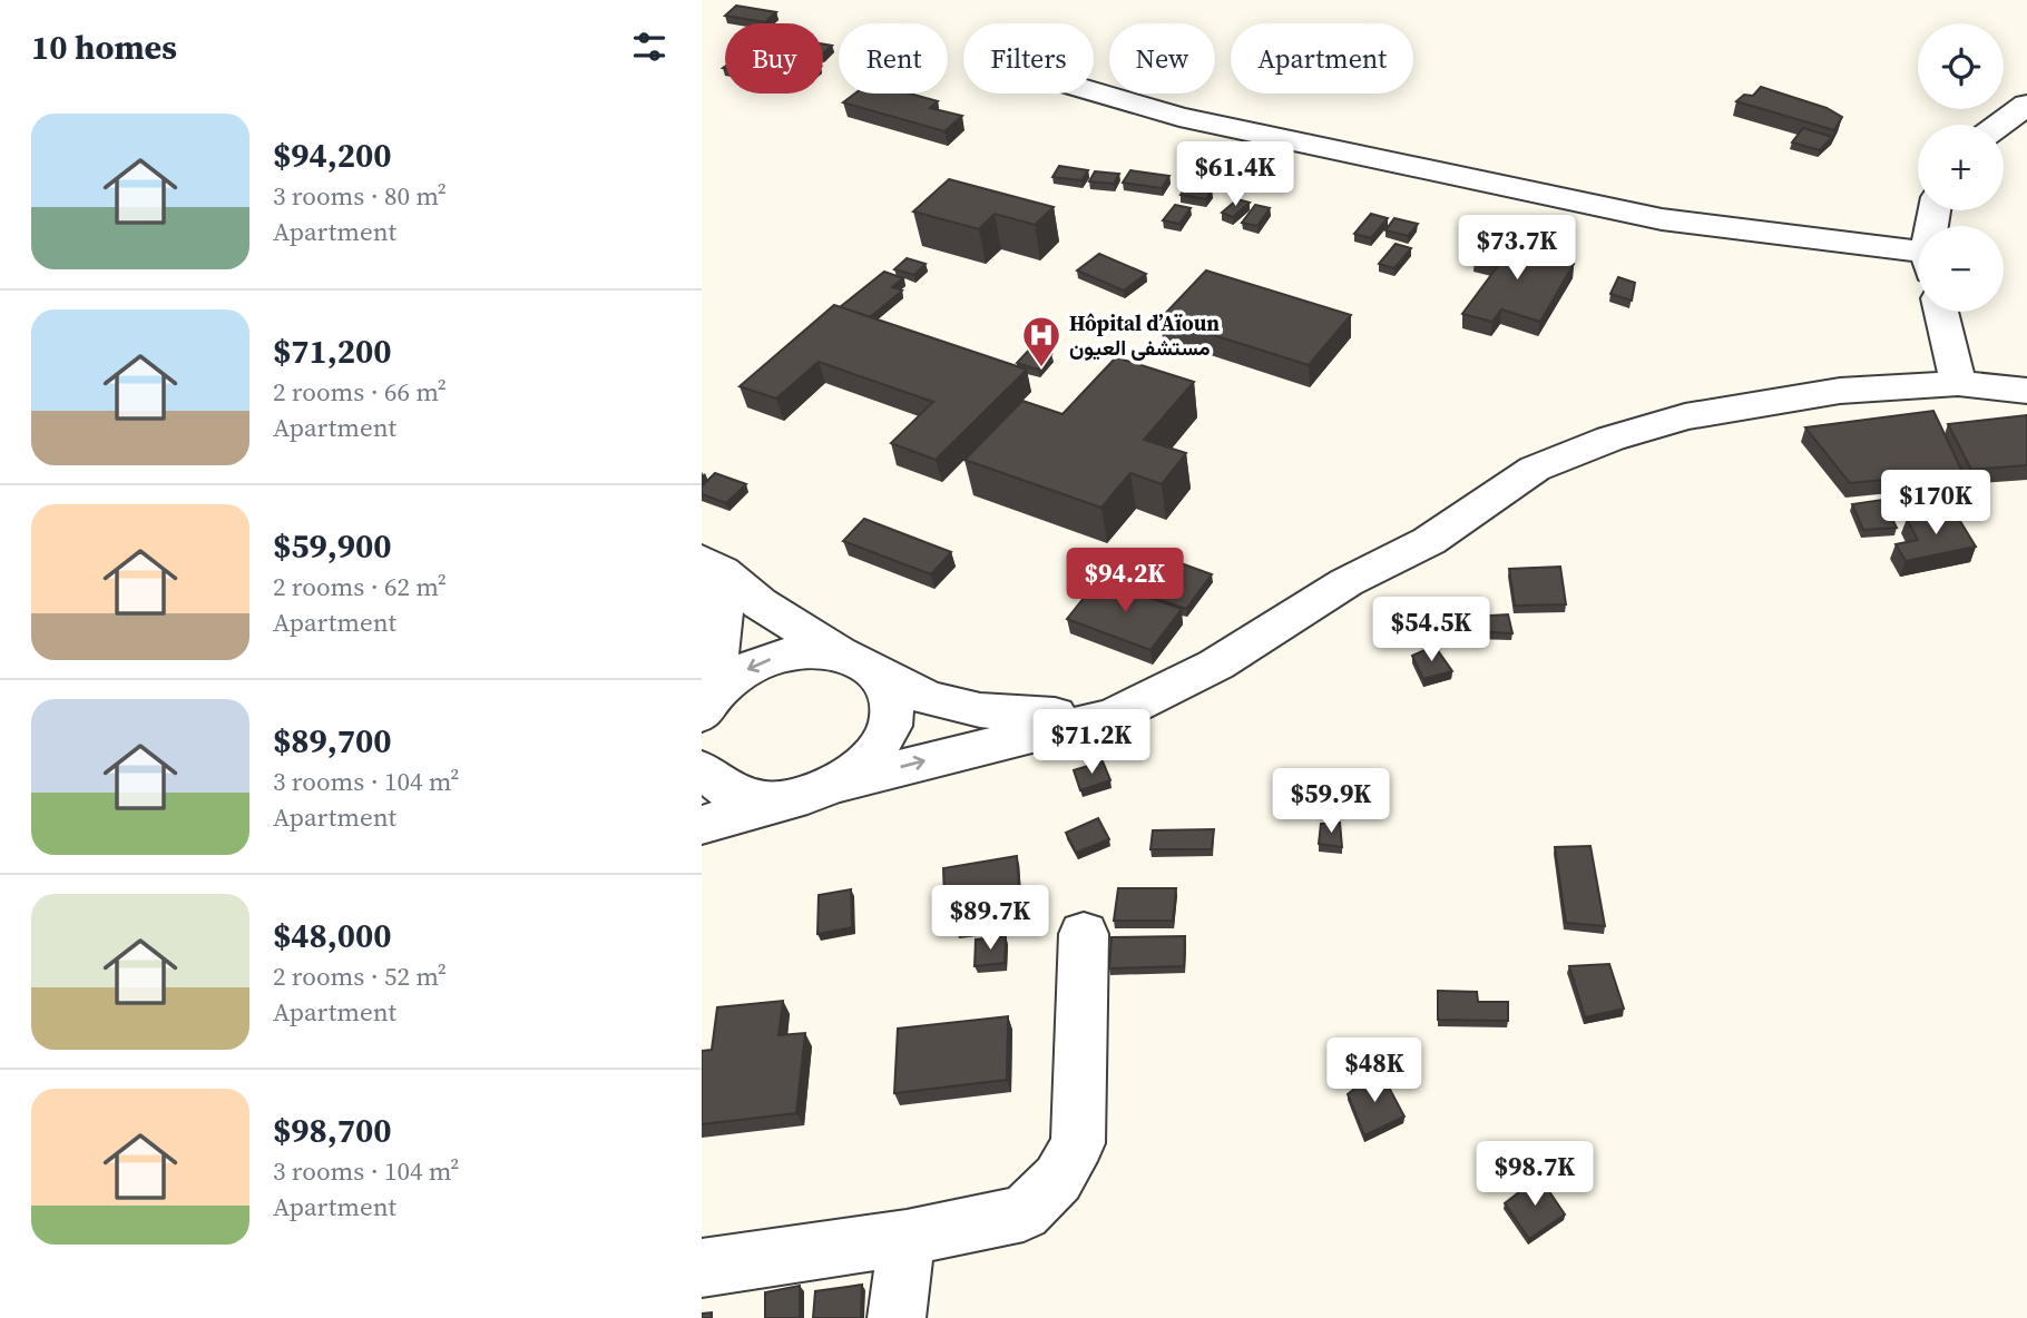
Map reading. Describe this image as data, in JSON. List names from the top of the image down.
{
  "places": {
    "hospital": ["Hôpital d’Aïoun مستشفى العيون"]
  },
  "page": {
    "heading": "10 homes",
    "map_buttons": ["+", "−"],
    "chip": [
      "Buy",
      "Rent",
      "Filters",
      "New",
      "Apartment"
    ],
    "list": [
      {
        "name": "$94,200",
        "note": "3 rooms · 80 m² · Apartment"
      },
      {
        "name": "$71,200",
        "note": "2 rooms · 66 m² · Apartment"
      },
      {
        "name": "$59,900",
        "note": "2 rooms · 62 m² · Apartment"
      },
      {
        "name": "$89,700",
        "note": "3 rooms · 104 m² · Apartment"
      },
      {
        "name": "$48,000",
        "note": "2 rooms · 52 m² · Apartment"
      },
      {
        "name": "$98,700",
        "note": "3 rooms · 104 m² · Apartment"
      }
    ],
    "price": [
      "$61.4K",
      "$73.7K",
      "$170K",
      "$94.2K",
      "$54.5K",
      "$71.2K",
      "$59.9K",
      "$89.7K",
      "$48K",
      "$98.7K"
    ]
  }
}
